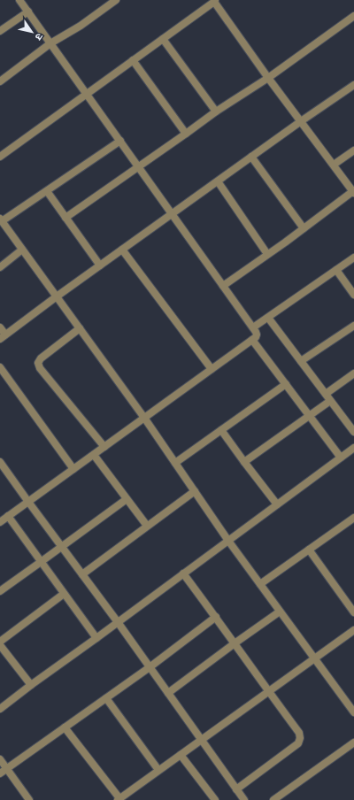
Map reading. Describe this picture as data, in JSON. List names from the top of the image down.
{
  "north": "bottom right"
}
